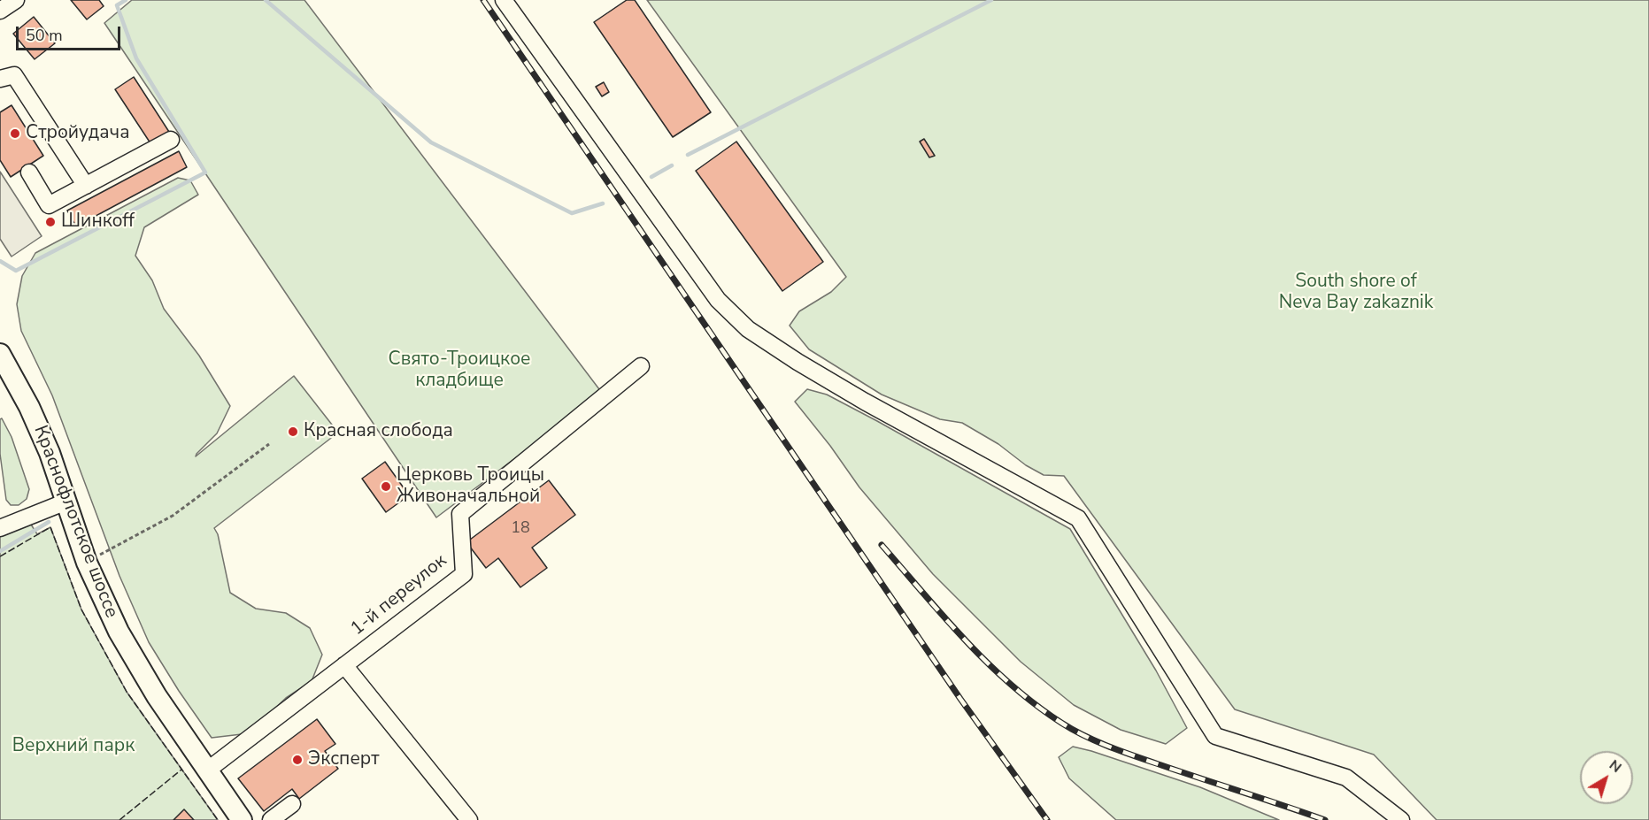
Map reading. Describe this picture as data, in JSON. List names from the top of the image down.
{
  "streets": {
    "main road": ["Краснофлотское шоссе"],
    "street": ["1-й переулок"]
  },
  "crossings": [
    ["Краснофлотское шоссе", "1-й переулок"]
  ],
  "parks": ["South shore of Neva Bay zakaznik", "Свято-Троицкое кладбище", "Верхний парк"],
  "places": [
    "Стройудача",
    "Шинкoff",
    "Красная слобода",
    "Церковь Троицы Живоначальной",
    "Эксперт"
  ],
  "house_numbers": ["18"],
  "scale_bar": "50 m",
  "north": "top right"
}
